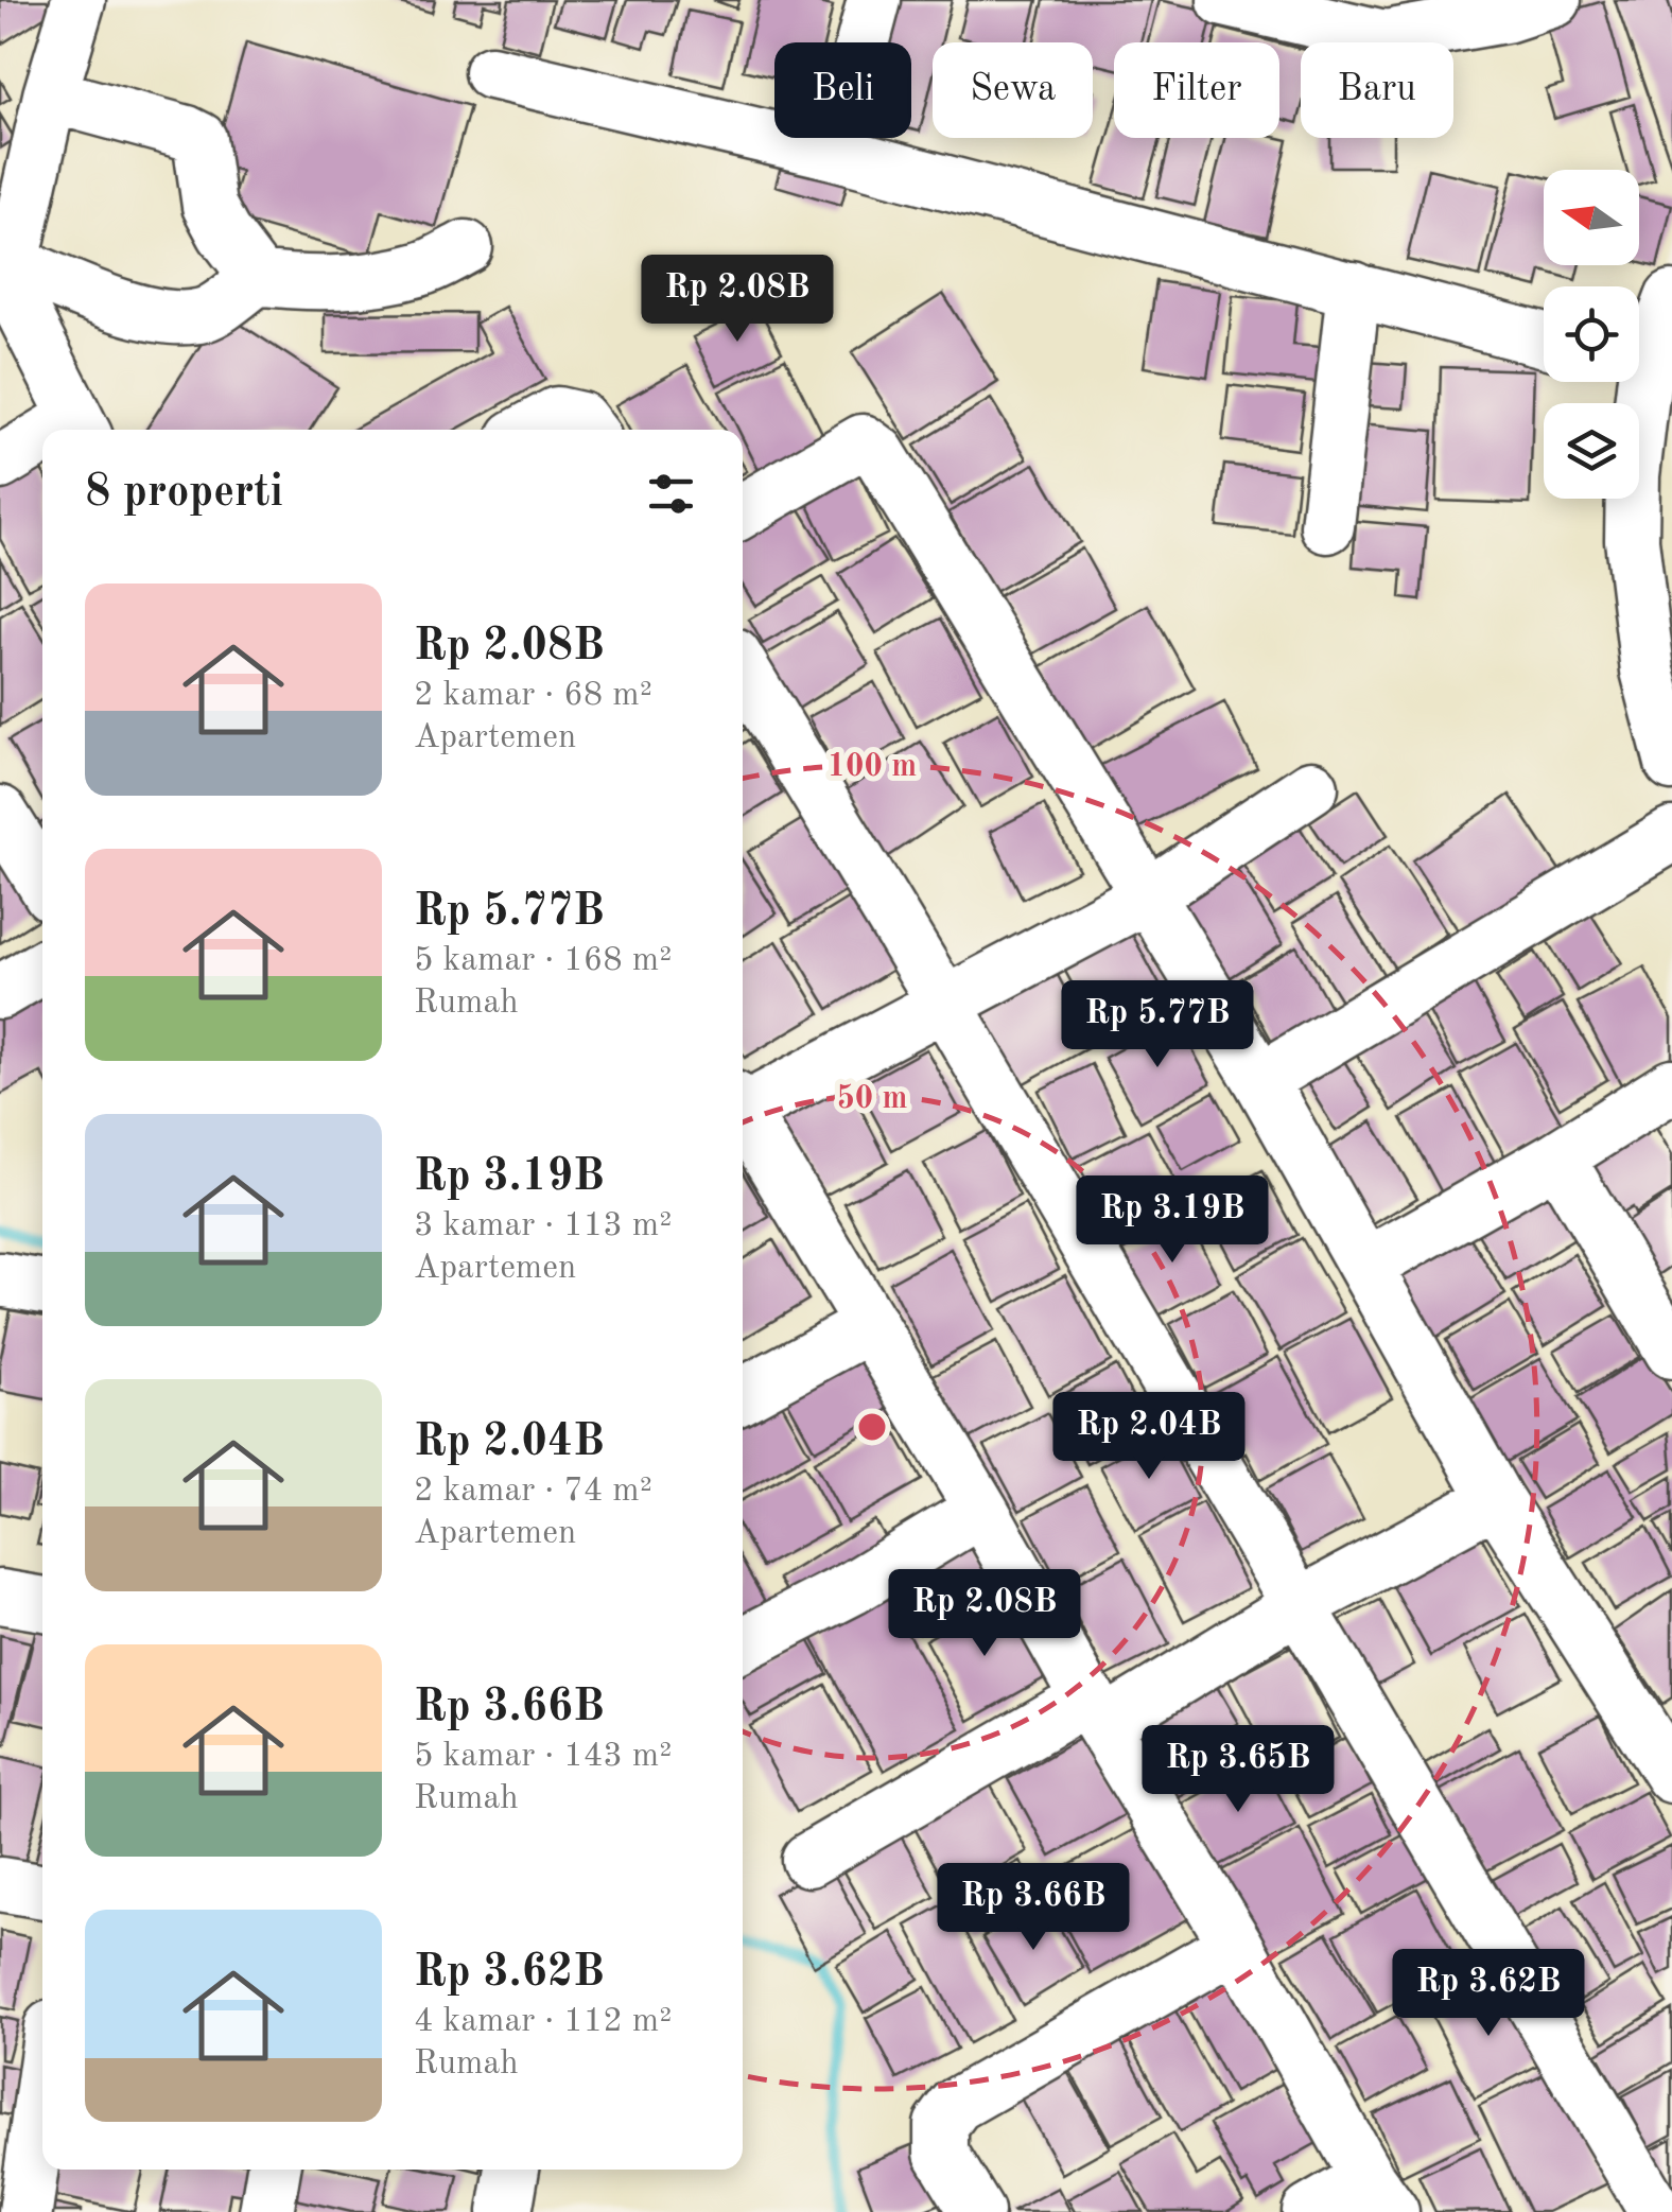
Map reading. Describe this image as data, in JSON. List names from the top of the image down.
{
  "north": "left",
  "page": {
    "chip": [
      "Beli",
      "Sewa",
      "Filter",
      "Baru"
    ],
    "price": [
      "Rp 2.08B",
      "Rp 5.77B",
      "Rp 3.19B",
      "Rp 2.04B",
      "Rp 2.08B",
      "Rp 3.65B",
      "Rp 3.66B",
      "Rp 3.62B"
    ],
    "heading": "8 properti",
    "list": [
      {
        "name": "Rp 2.08B",
        "note": "2 kamar · 68 m² · Apartemen"
      },
      {
        "name": "Rp 5.77B",
        "note": "5 kamar · 168 m² · Rumah"
      },
      {
        "name": "Rp 3.19B",
        "note": "3 kamar · 113 m² · Apartemen"
      },
      {
        "name": "Rp 2.04B",
        "note": "2 kamar · 74 m² · Apartemen"
      },
      {
        "name": "Rp 3.66B",
        "note": "5 kamar · 143 m² · Rumah"
      },
      {
        "name": "Rp 3.62B",
        "note": "4 kamar · 112 m² · Rumah"
      }
    ]
  },
  "rings": ["100 m", "50 m"]
}
